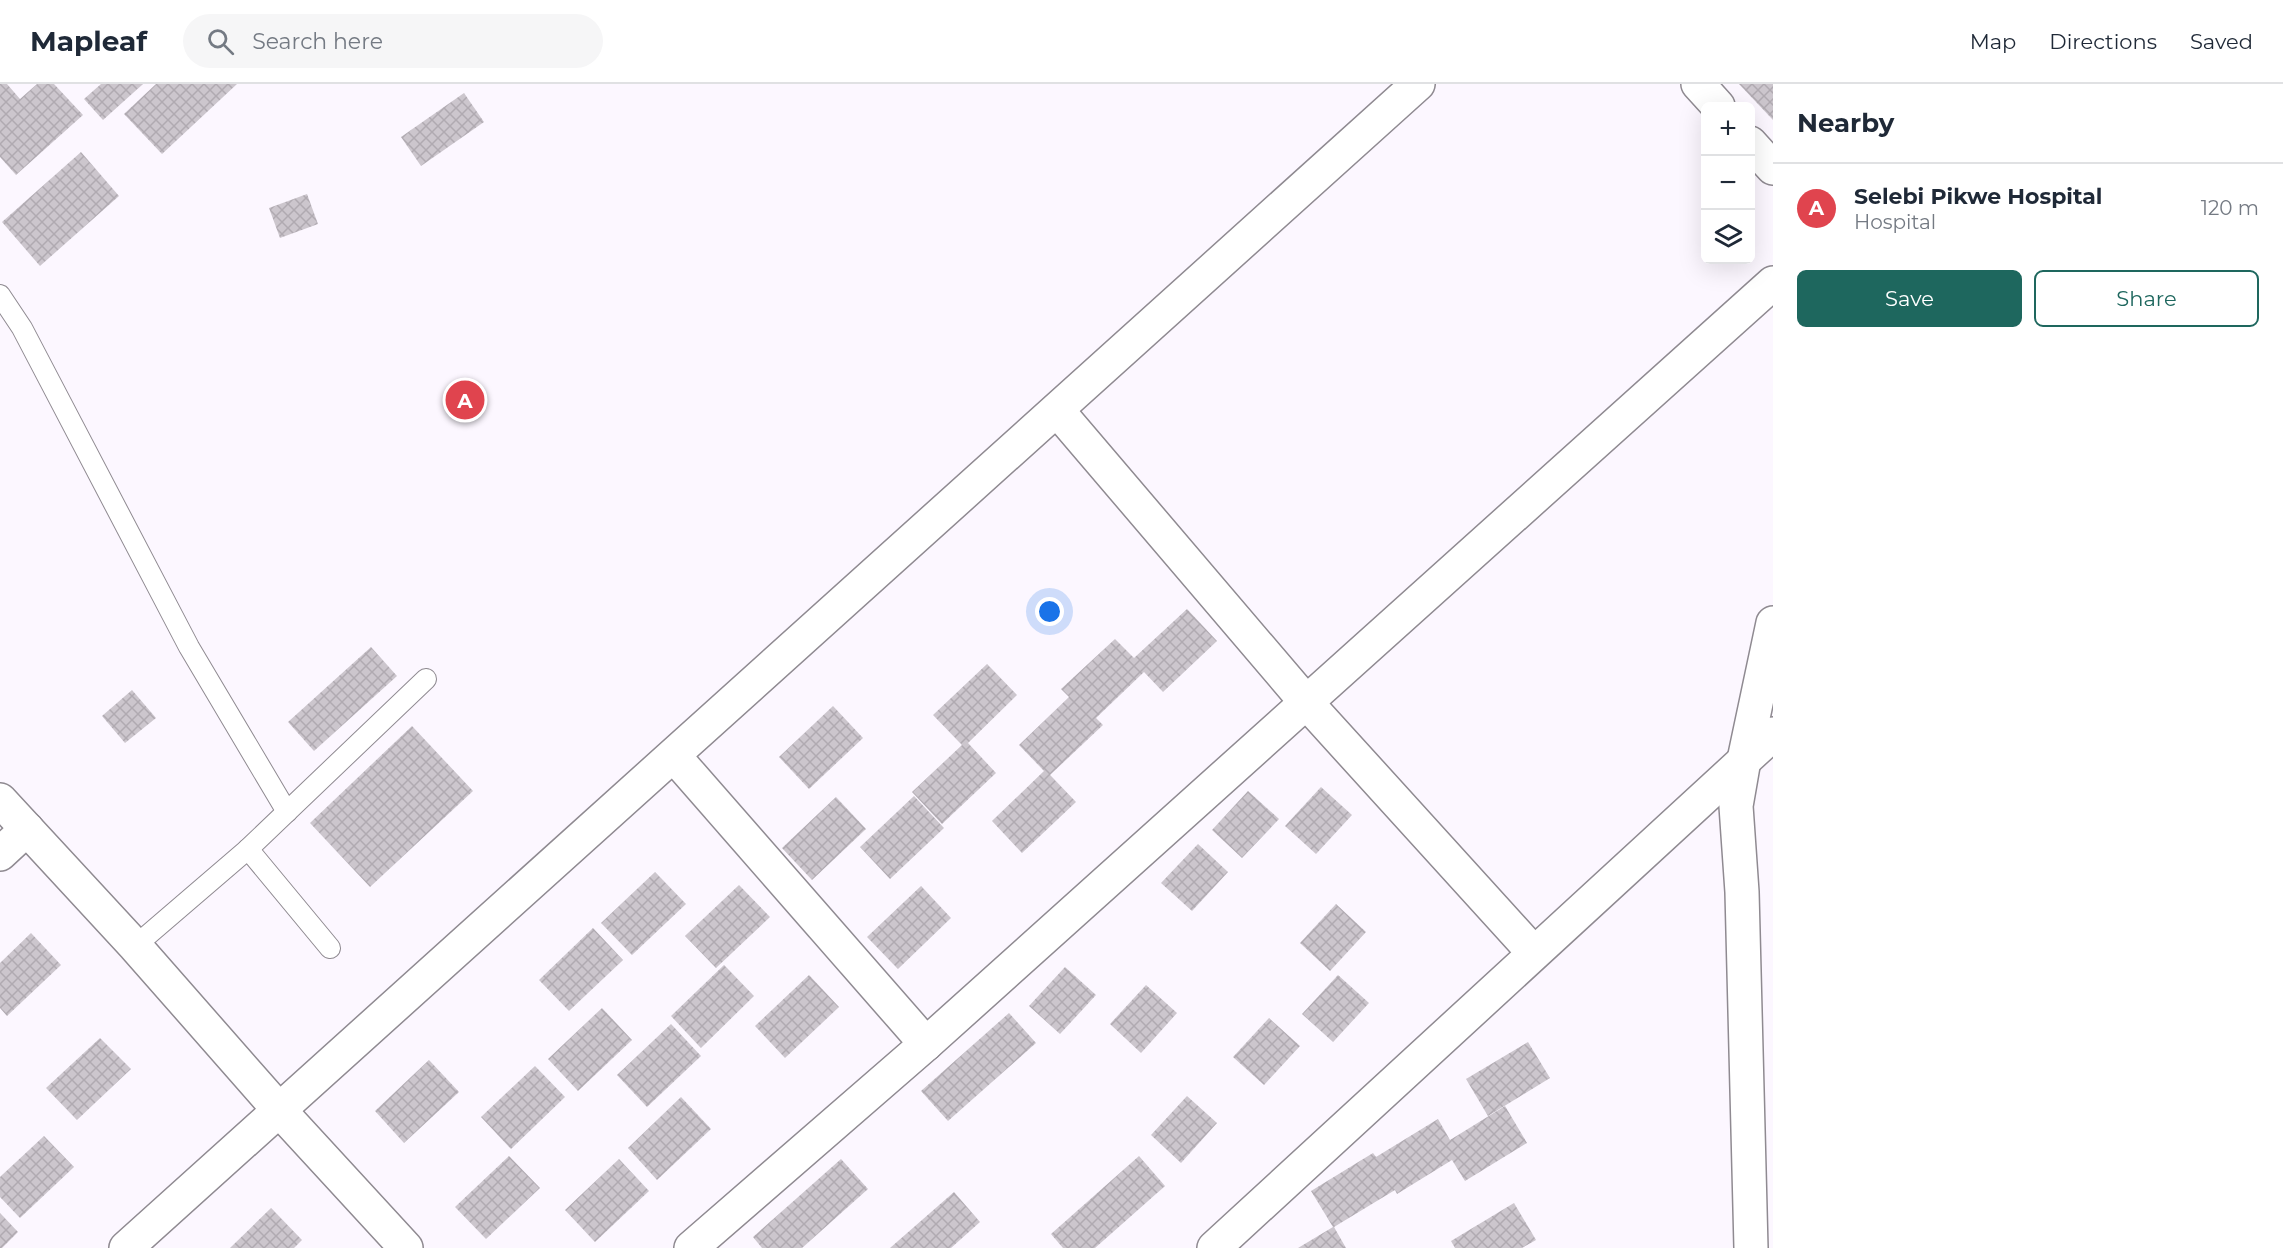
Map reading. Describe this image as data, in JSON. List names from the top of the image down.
{
  "page": {
    "header": "Mapleaf",
    "search": "Search here",
    "nav": ["Map", "Directions", "Saved"],
    "heading": "Nearby",
    "map_buttons": ["+", "−"],
    "list": [
      {
        "mark": "A",
        "name": "Selebi Pikwe Hospital",
        "note": "Hospital",
        "value": "120 m"
      }
    ],
    "buttons": ["Save", "Share"],
    "pins": "A"
  }
}
